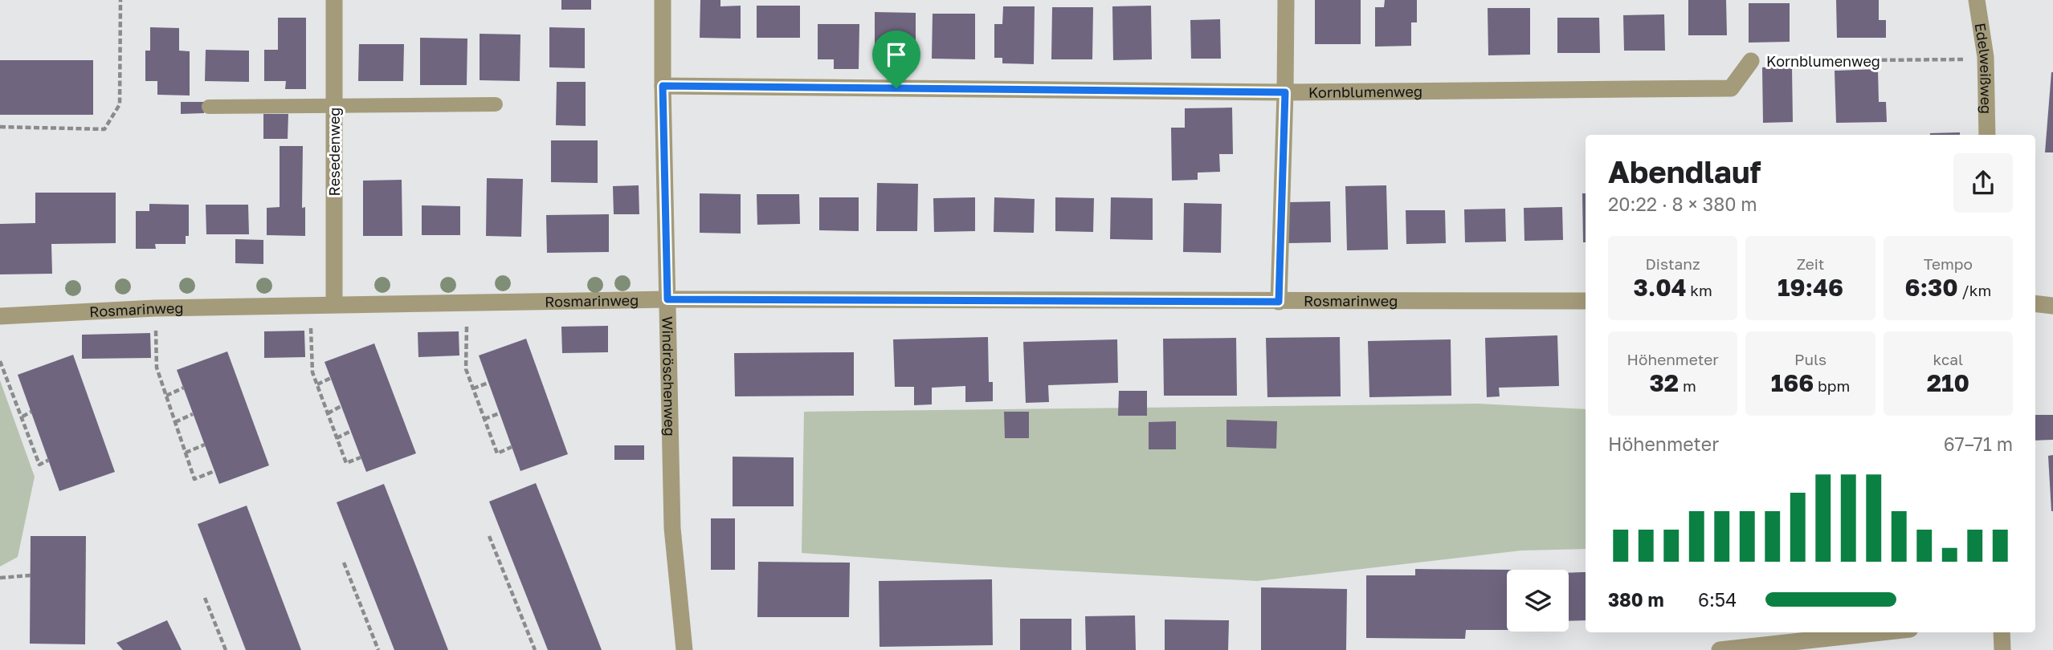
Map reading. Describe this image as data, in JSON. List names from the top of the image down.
{
  "streets": {
    "street": [
      "Kornblumenweg",
      "Edelweißweg",
      "Resedenweg",
      "Rosmarinweg",
      "Windröschenweg"
    ]
  },
  "crossings": [
    ["Kornblumenweg", "Edelweißweg"],
    ["Kornblumenweg", "Windröschenweg"],
    ["Resedenweg", "Rosmarinweg"],
    ["Rosmarinweg", "Windröschenweg"]
  ],
  "page": {
    "heading": ["Abendlauf", "20:22 · 8 × 380 m"],
    "stats": [
      ["Distanz", "3.04 km"],
      ["Zeit", "19:46"],
      ["Tempo", "6:30 /km"],
      ["Höhenmeter", "32 m"],
      ["Puls", "166 bpm"],
      ["kcal", "210"]
    ],
    "chart": ["Höhenmeter", "67–71 m"],
    "list": [
      {
        "name": "380 m",
        "note": "6:54"
      }
    ]
  }
}
